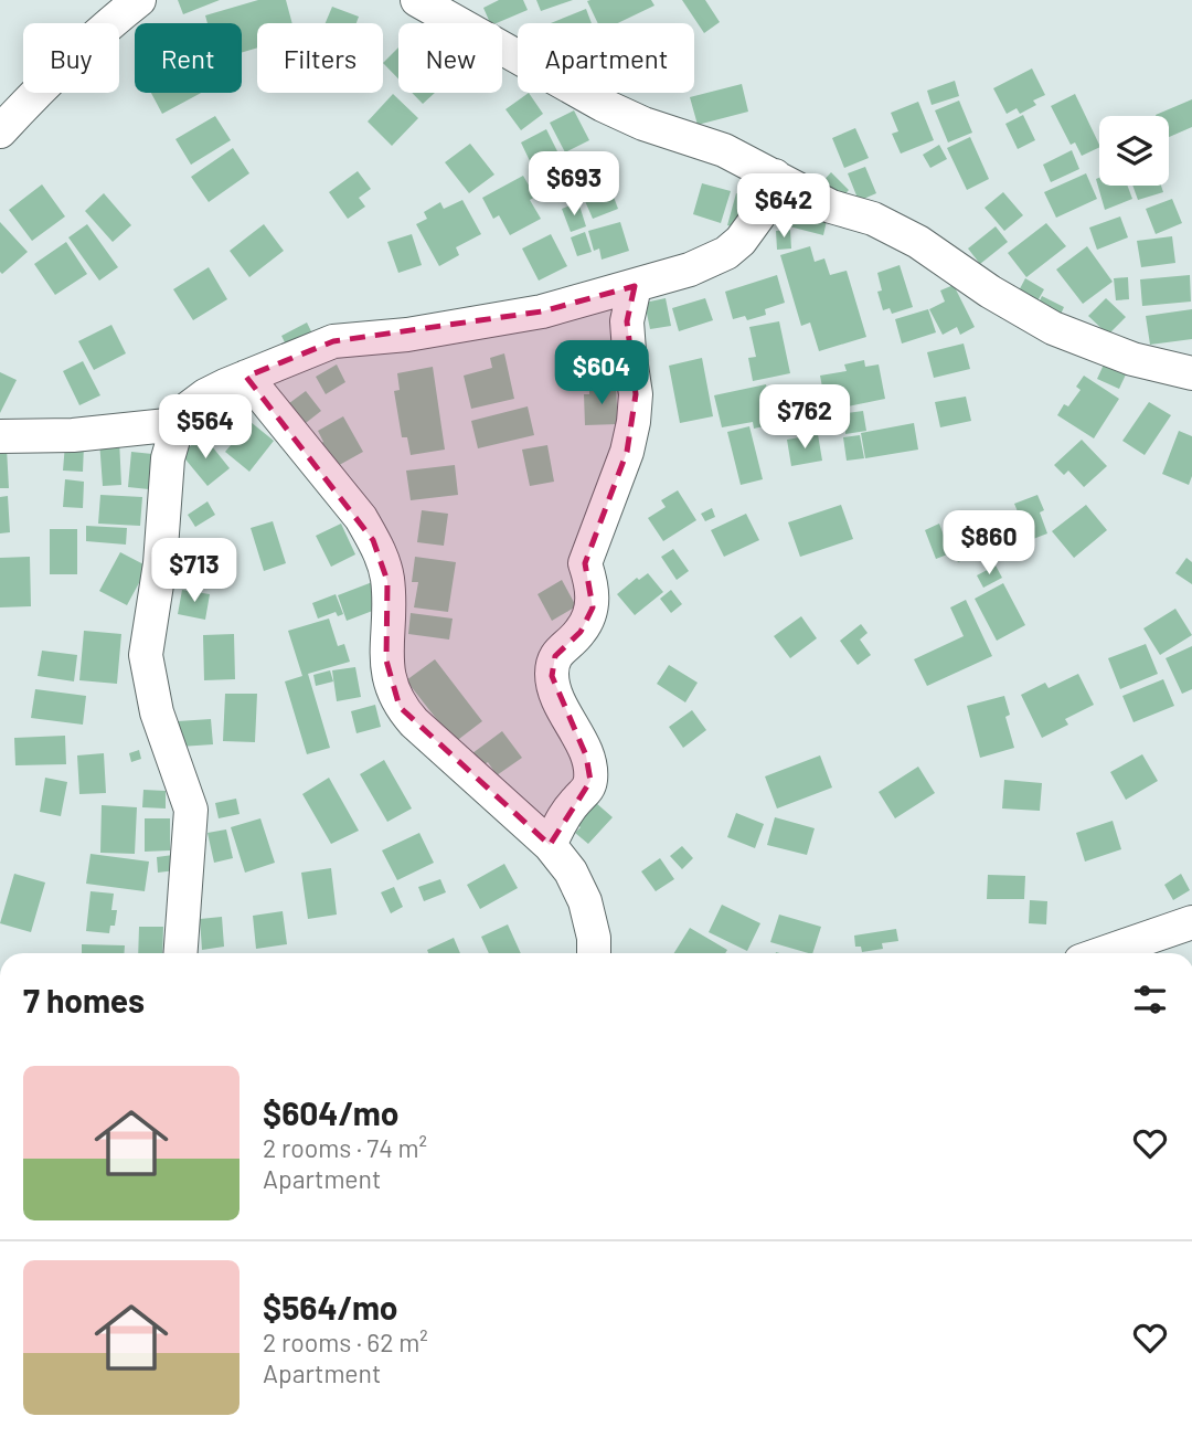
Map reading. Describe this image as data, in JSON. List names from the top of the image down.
{
  "page": {
    "chip": [
      "Buy",
      "Rent",
      "Filters",
      "New",
      "Apartment"
    ],
    "price": [
      "$693",
      "$642",
      "$604",
      "$762",
      "$564",
      "$860",
      "$713"
    ],
    "heading": "7 homes",
    "list": [
      {
        "name": "$604/mo",
        "note": "2 rooms · 74 m² · Apartment"
      },
      {
        "name": "$564/mo",
        "note": "2 rooms · 62 m² · Apartment"
      }
    ]
  }
}
